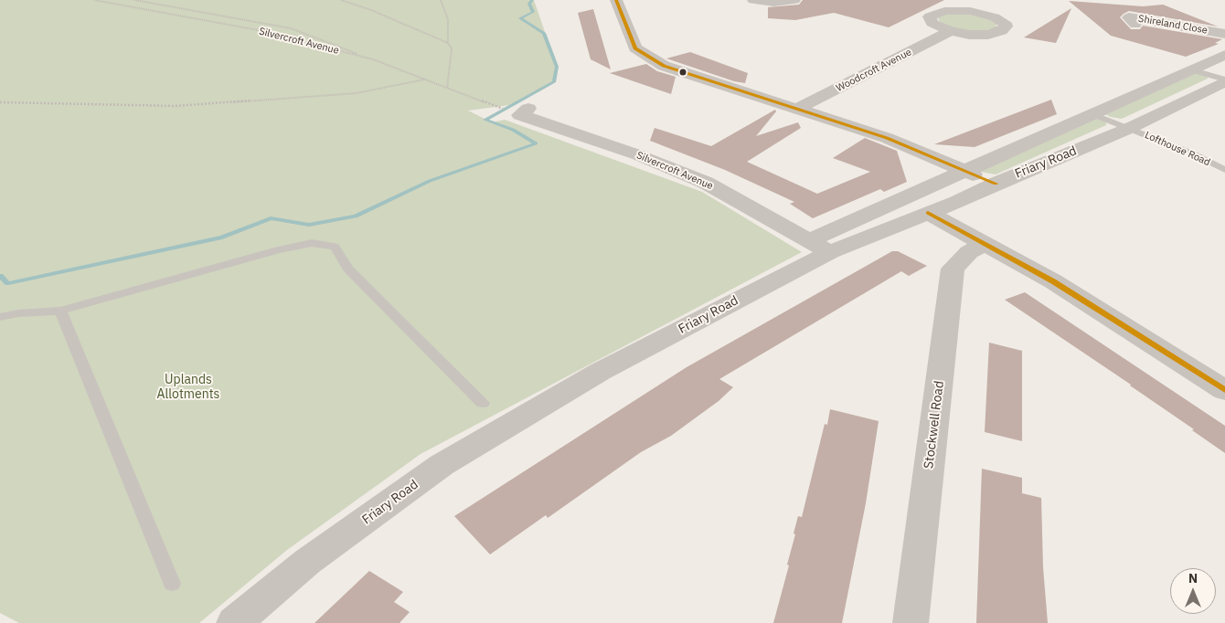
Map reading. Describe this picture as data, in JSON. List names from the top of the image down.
{
  "streets": {
    "street": [
      "Shireland Close",
      "Silvercroft Avenue",
      "Woodcroft Avenue",
      "Friary Road",
      "Stockwell Road"
    ],
    "lane": ["Lofthouse Road"]
  },
  "crossings": [
    ["Silvercroft Avenue", "Friary Road"],
    ["Lofthouse Road", "Friary Road"]
  ],
  "parks": ["Uplands Allotments"],
  "north": "top"
}
